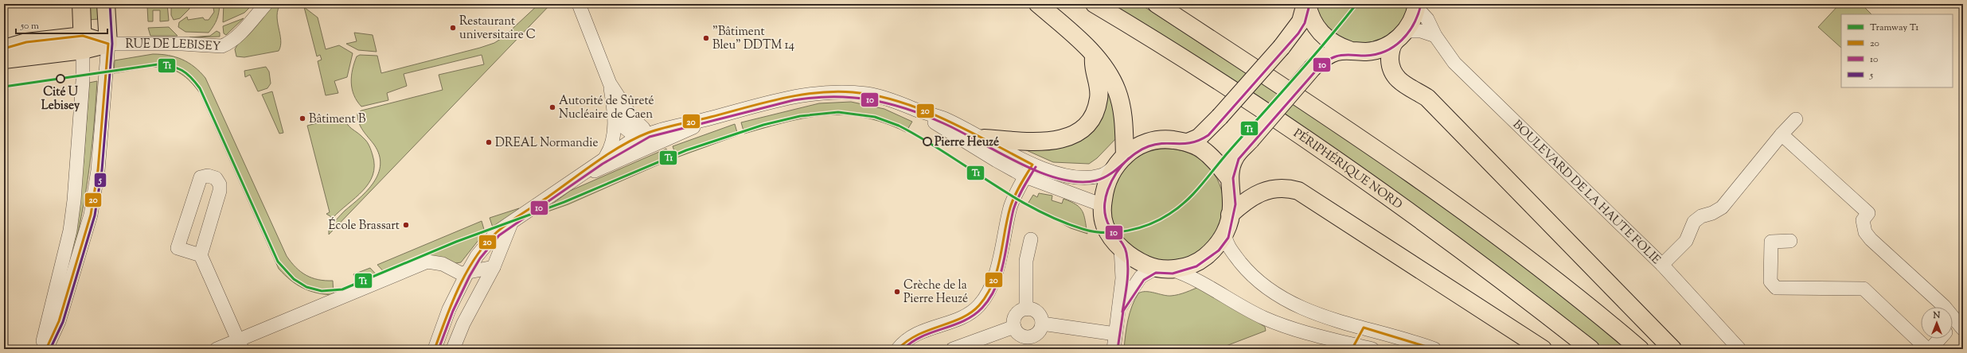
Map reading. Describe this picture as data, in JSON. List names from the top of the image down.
{
  "streets": {
    "main road": ["PÉRIPHÉRIQUE NORD"],
    "street": ["RUE DE LEBISEY", "BOULEVARD DE LA HAUTE FOLIE"]
  },
  "places": [
    "Restaurant universitaire C",
    "\"Bâtiment Bleu\" DDTM 14",
    "Cité U Lebisey",
    "Autorité de Sûreté Nucléaire de Caen",
    "Bâtiment B",
    "Pierre Heuzé",
    "DREAL Normandie",
    "École Brassart",
    "Crèche de la Pierre Heuzé"
  ],
  "lines": [
    "tram line T1",
    "transit line 5",
    "transit line 10",
    "transit line 20"
  ],
  "legend": [
    "Tramway T1",
    "20",
    "10",
    "5"
  ],
  "scale_bar": "50 m",
  "north": "top"
}
